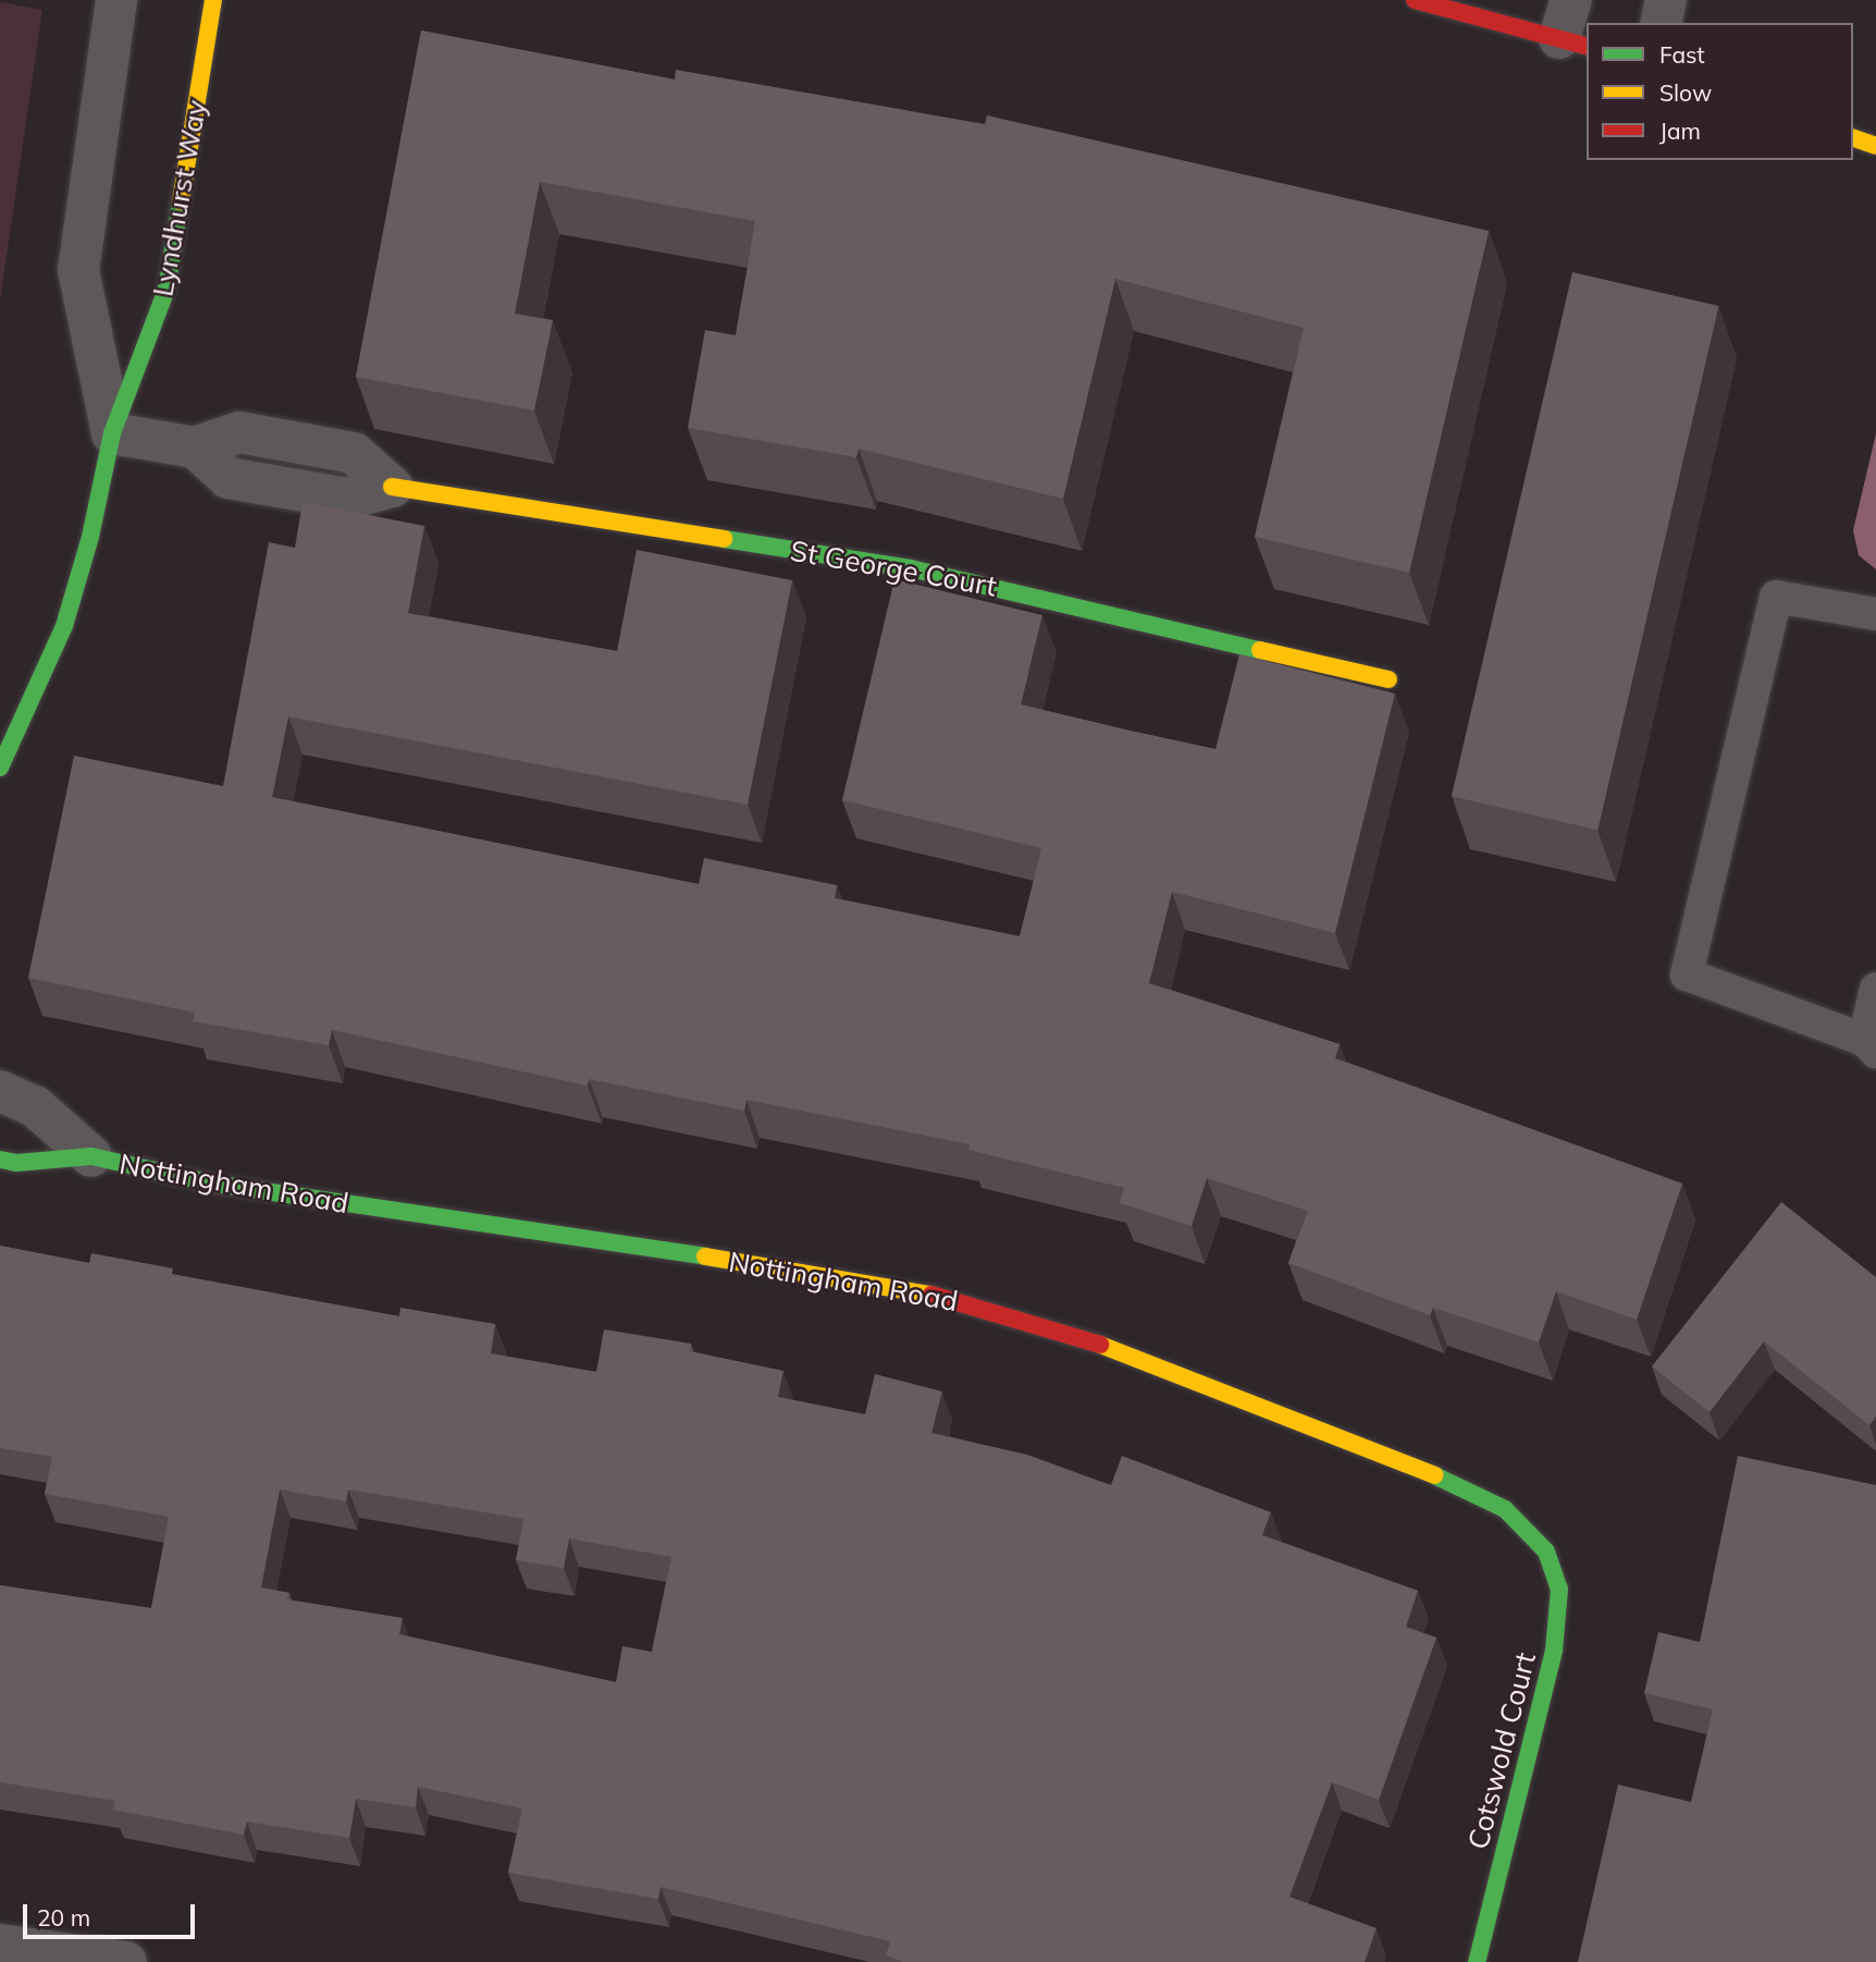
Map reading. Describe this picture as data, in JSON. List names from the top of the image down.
{
  "streets": {
    "street": [
      "Lyndhurst Way",
      "St George Court",
      "Nottingham Road",
      "Cotswold Court"
    ]
  },
  "crossings": [
    ["Nottingham Road", "Cotswold Court"]
  ],
  "legend": ["Fast", "Slow", "Jam"],
  "scale_bar": "20 m"
}
